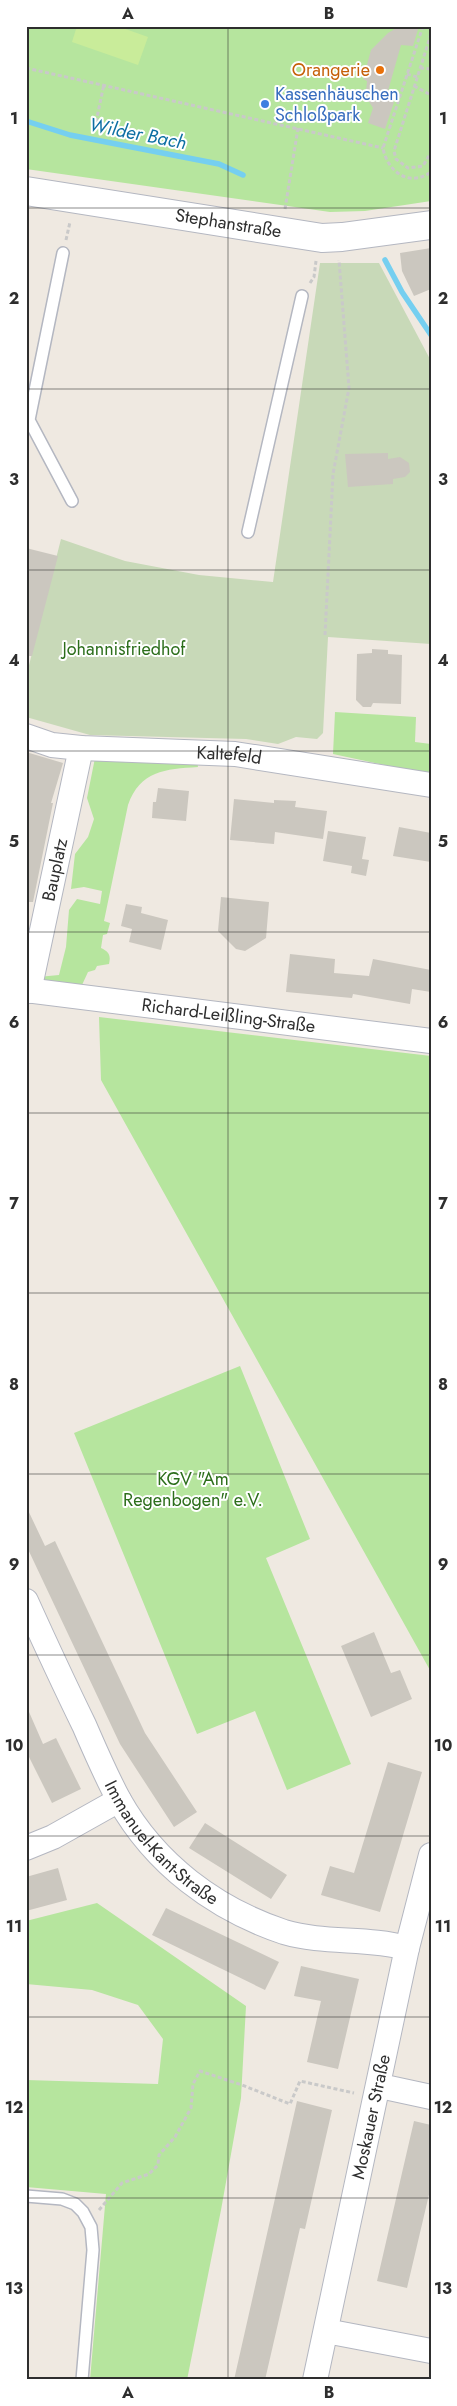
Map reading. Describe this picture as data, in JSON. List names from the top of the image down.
{
  "streets": {
    "street": [
      "Stephanstraße",
      "Kaltefeld",
      "Bauplatz",
      "Richard-Leißling-Straße",
      "Immanuel-Kant-Straße",
      "Moskauer Straße"
    ]
  },
  "crossings": [
    ["Kaltefeld", "Bauplatz"],
    ["Bauplatz", "Richard-Leißling-Straße"],
    ["Immanuel-Kant-Straße", "Moskauer Straße"]
  ],
  "water": ["Wilder Bach"],
  "parks": ["Johannisfriedhof", "KGV \"Am Regenbogen\" e.V."],
  "places": ["Orangerie", "Kassenhäuschen Schloßpark"],
  "grid": {
    "columns": ["A", "B"],
    "rows": [
      "1",
      "2",
      "3",
      "4",
      "5",
      "6",
      "7",
      "8",
      "9",
      "10",
      "11",
      "12",
      "13"
    ]
  }
}
